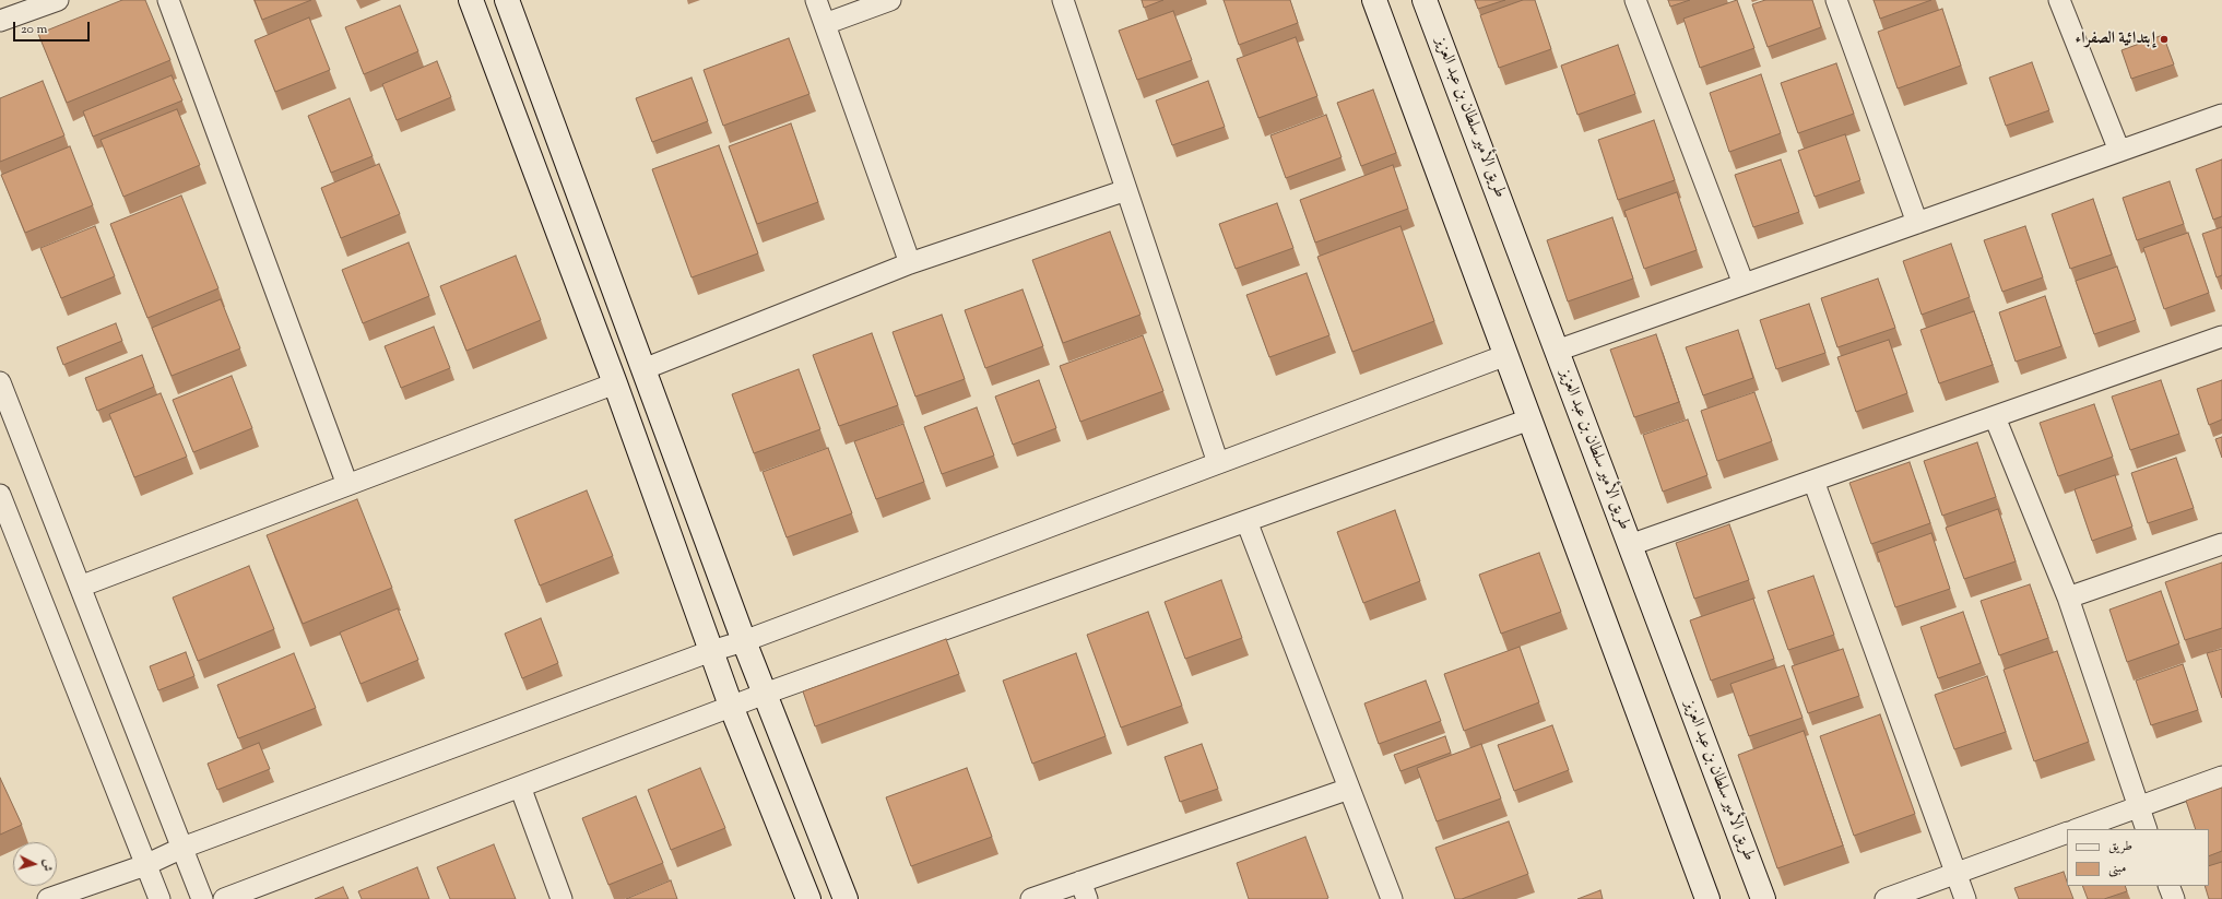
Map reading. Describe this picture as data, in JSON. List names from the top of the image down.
{
  "streets": {
    "street": ["طريق الأمير سلطان بن عبد العزيز"]
  },
  "places": ["إبتدائية الصفراء"],
  "legend": ["طريق", "مبنى"],
  "scale_bar": "20 m",
  "north": "right"
}
